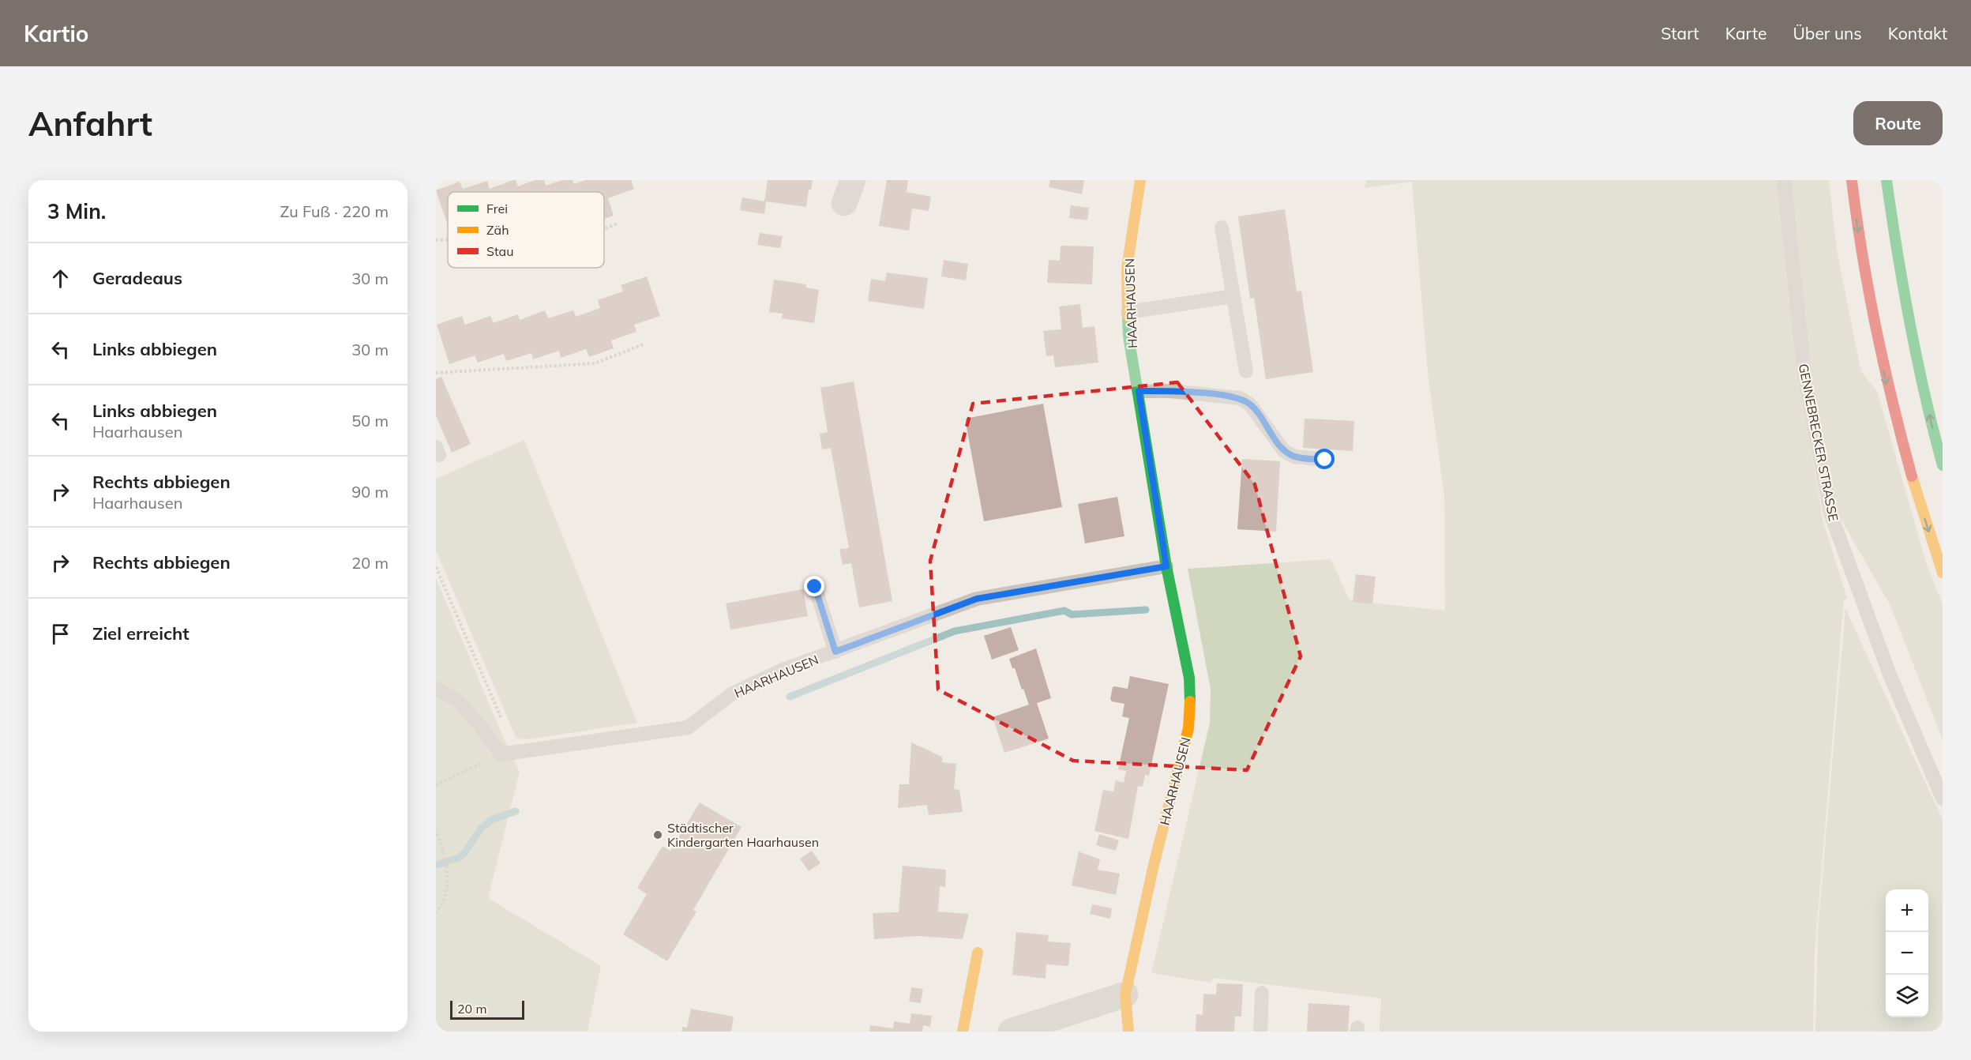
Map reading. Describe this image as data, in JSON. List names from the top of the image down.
{
  "streets": {
    "main road": ["HAARHAUSEN"],
    "lane": ["GENNEBRECKER STRASSE"]
  },
  "places": ["Städtischer Kindergarten Haarhausen"],
  "legend": ["Frei", "Zäh", "Stau"],
  "scale_bar": "20 m",
  "page": {
    "header": "Kartio",
    "nav": [
      "Start",
      "Karte",
      "Über uns",
      "Kontakt"
    ],
    "buttons": "Route",
    "title": "Anfahrt",
    "heading": ["3 Min.", "Zu Fuß · 220 m"],
    "list": [
      ["Geradeaus", "30 m"],
      ["Links abbiegen", "30 m"],
      ["Links abbiegen", "Haarhausen", "50 m"],
      ["Rechts abbiegen", "Haarhausen", "90 m"],
      ["Rechts abbiegen", "20 m"],
      "Ziel erreicht"
    ],
    "map_buttons": ["+", "−"],
    "scale": "20 m"
  }
}
